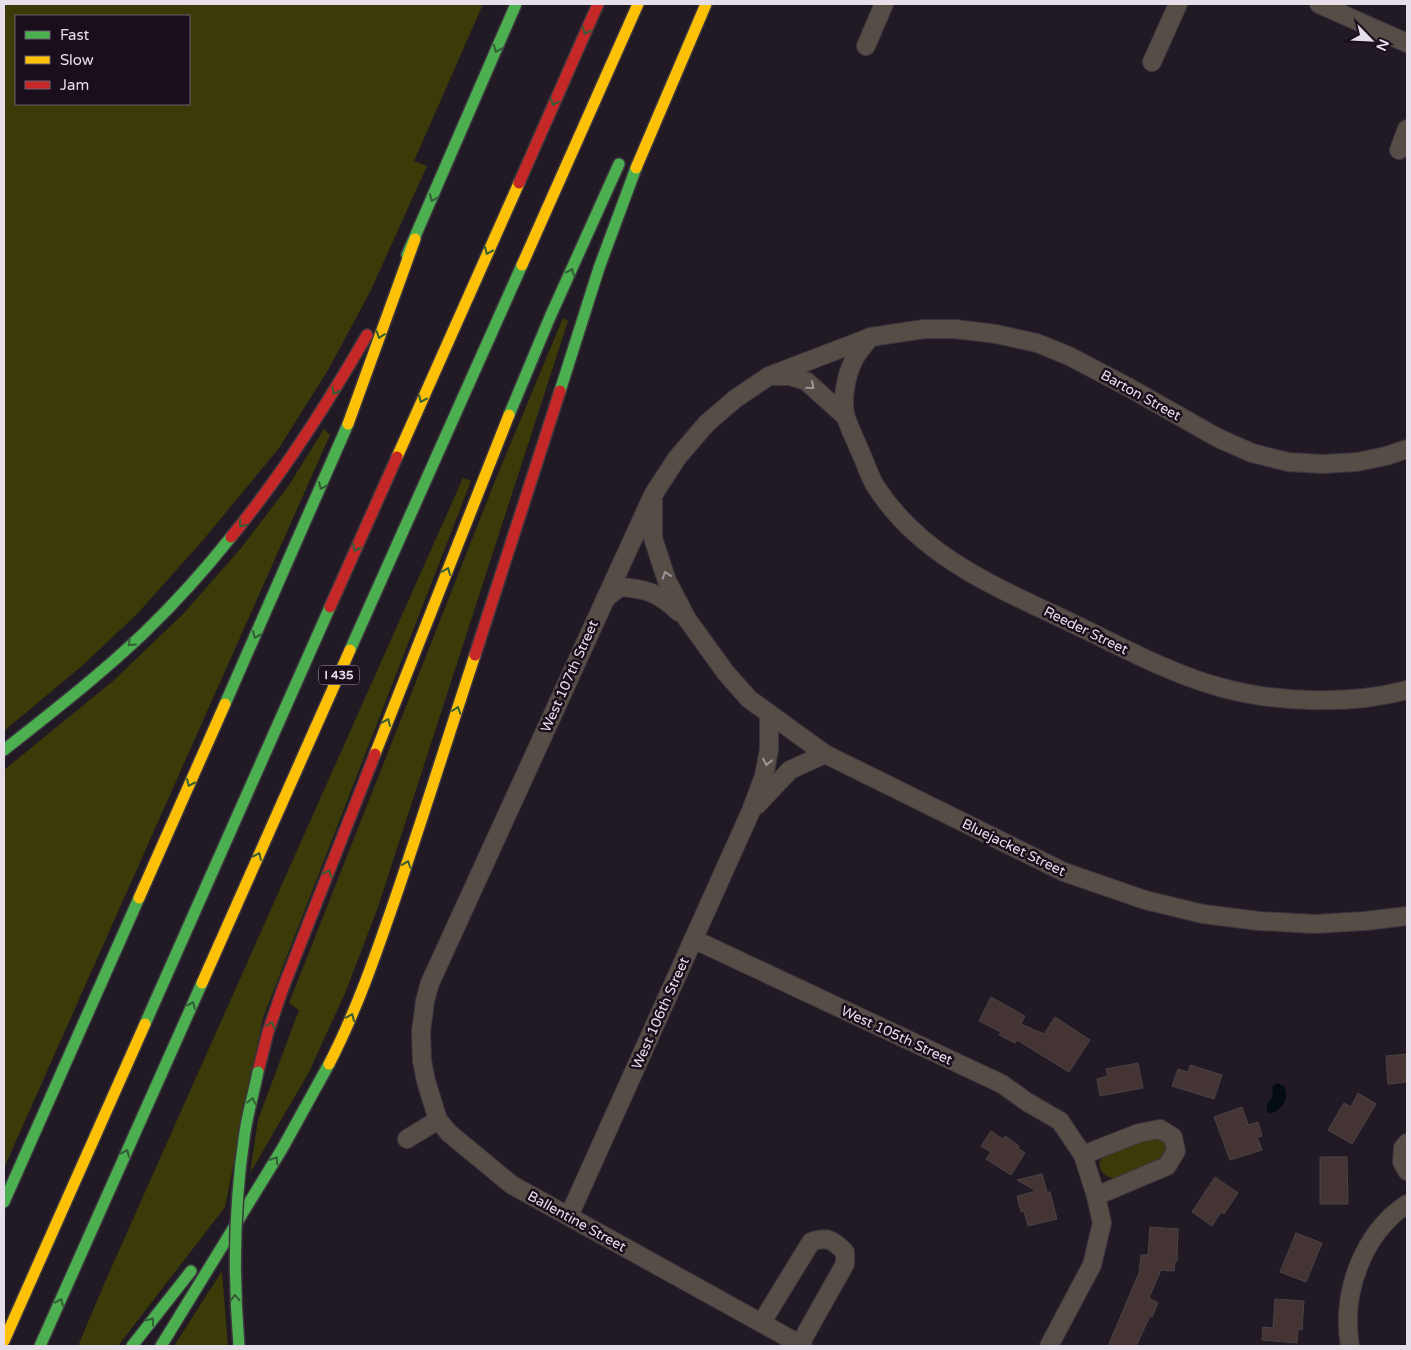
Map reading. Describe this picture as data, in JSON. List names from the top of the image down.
{
  "streets": {
    "highway": ["I 435"],
    "street": [
      "Barton Street",
      "Reeder Street",
      "West 107th Street",
      "Bluejacket Street",
      "West 106th Street",
      "West 105th Street",
      "Ballentine Street"
    ]
  },
  "crossings": [
    ["Barton Street", "Reeder Street"],
    ["Barton Street", "West 107th Street"],
    ["Reeder Street", "West 107th Street"],
    ["West 107th Street", "Bluejacket Street"],
    ["West 107th Street", "Ballentine Street"],
    ["Bluejacket Street", "West 106th Street"],
    ["West 106th Street", "West 105th Street"],
    ["West 106th Street", "Ballentine Street"]
  ],
  "legend": ["Fast", "Slow", "Jam"],
  "north": "bottom right"
}
